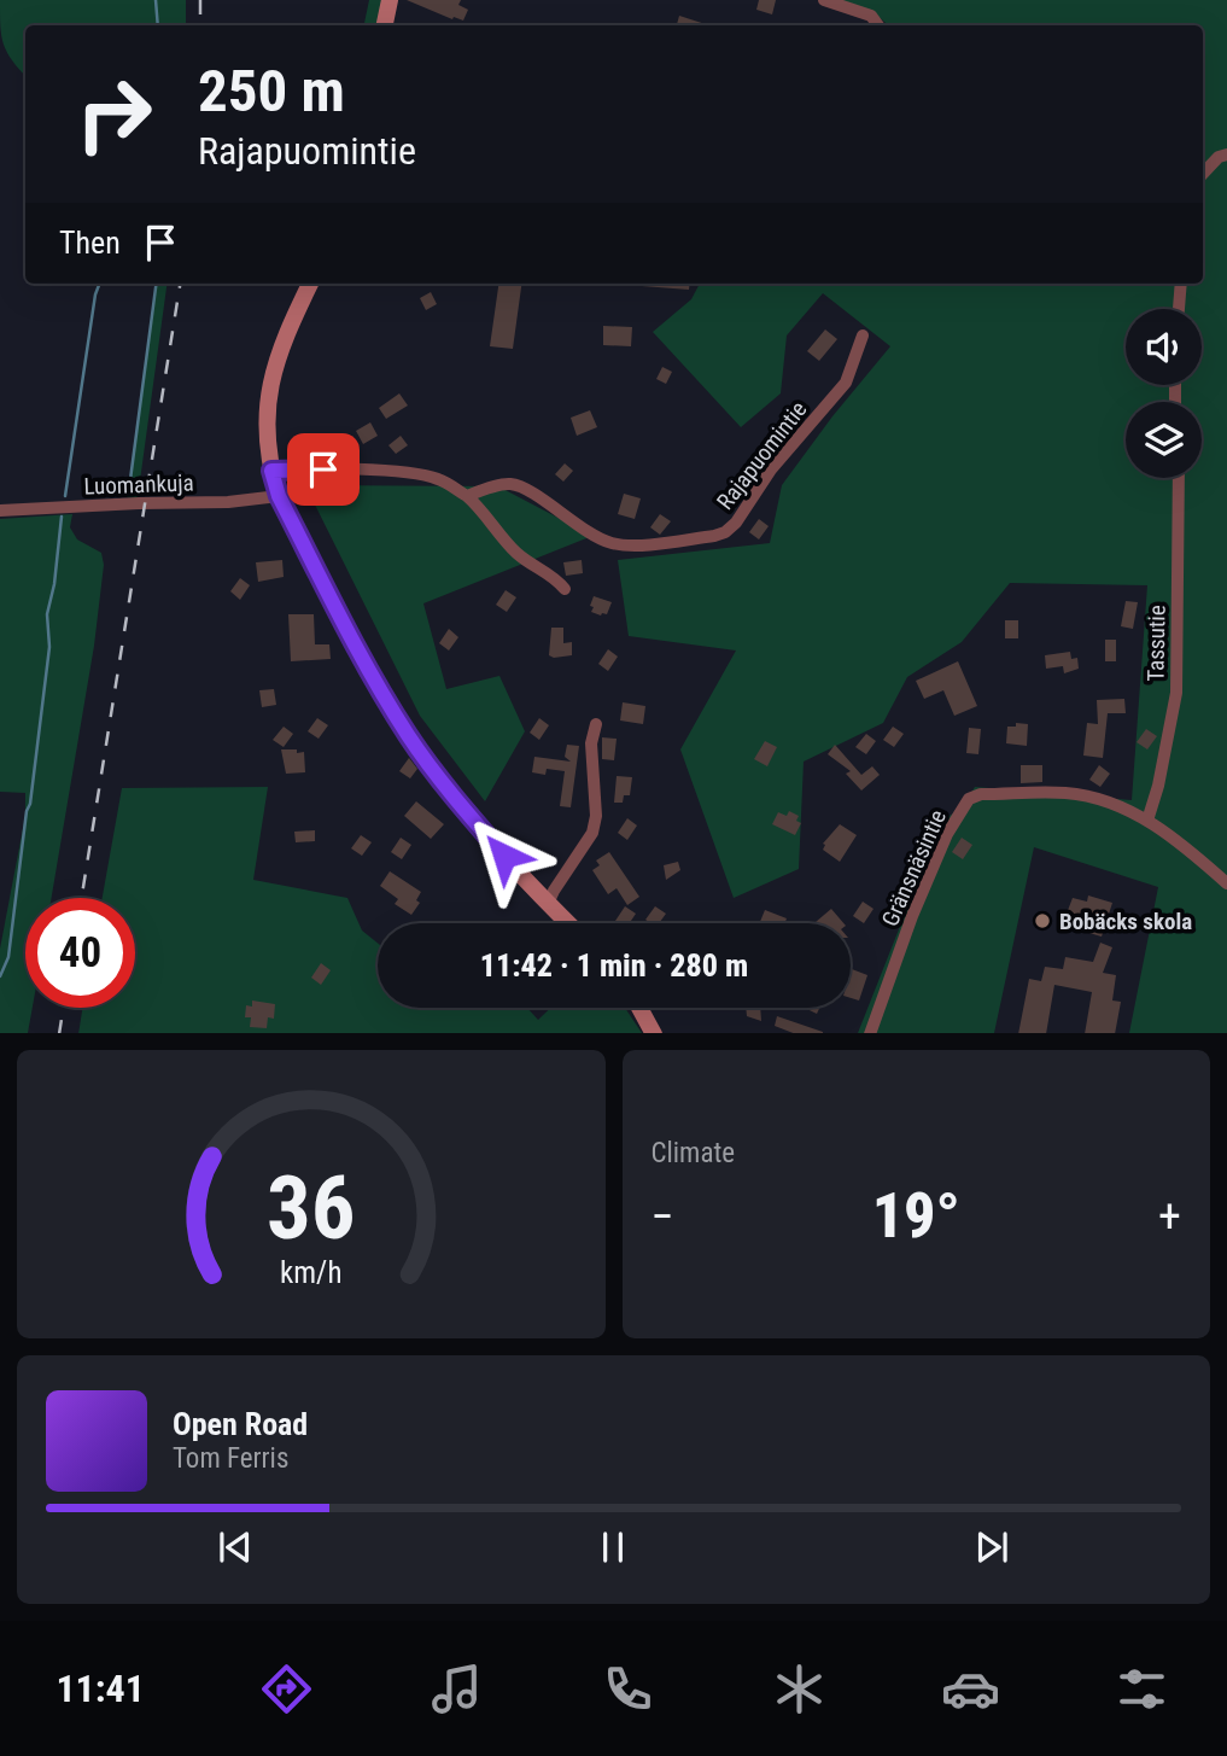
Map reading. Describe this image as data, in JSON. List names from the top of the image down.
{
  "streets": {
    "street": [
      "Rajapuomintie",
      "Luomankuja",
      "Tassutie",
      "Gränsnäsintie"
    ]
  },
  "crossings": [
    ["Tassutie", "Gränsnäsintie"]
  ],
  "places": ["Bobäcks skola"],
  "page": {
    "turn": ["250 m", "Rajapuomintie"],
    "then": "Then",
    "limit": "40",
    "trip": "11:42 · 1 min · 280 m",
    "tile": "Climate",
    "heat": ["−", "19°", "+"],
    "song": ["Open Road", "Tom Ferris"],
    "tabs": "11:41",
    "gauge": ["36", "km/h"]
  }
}
